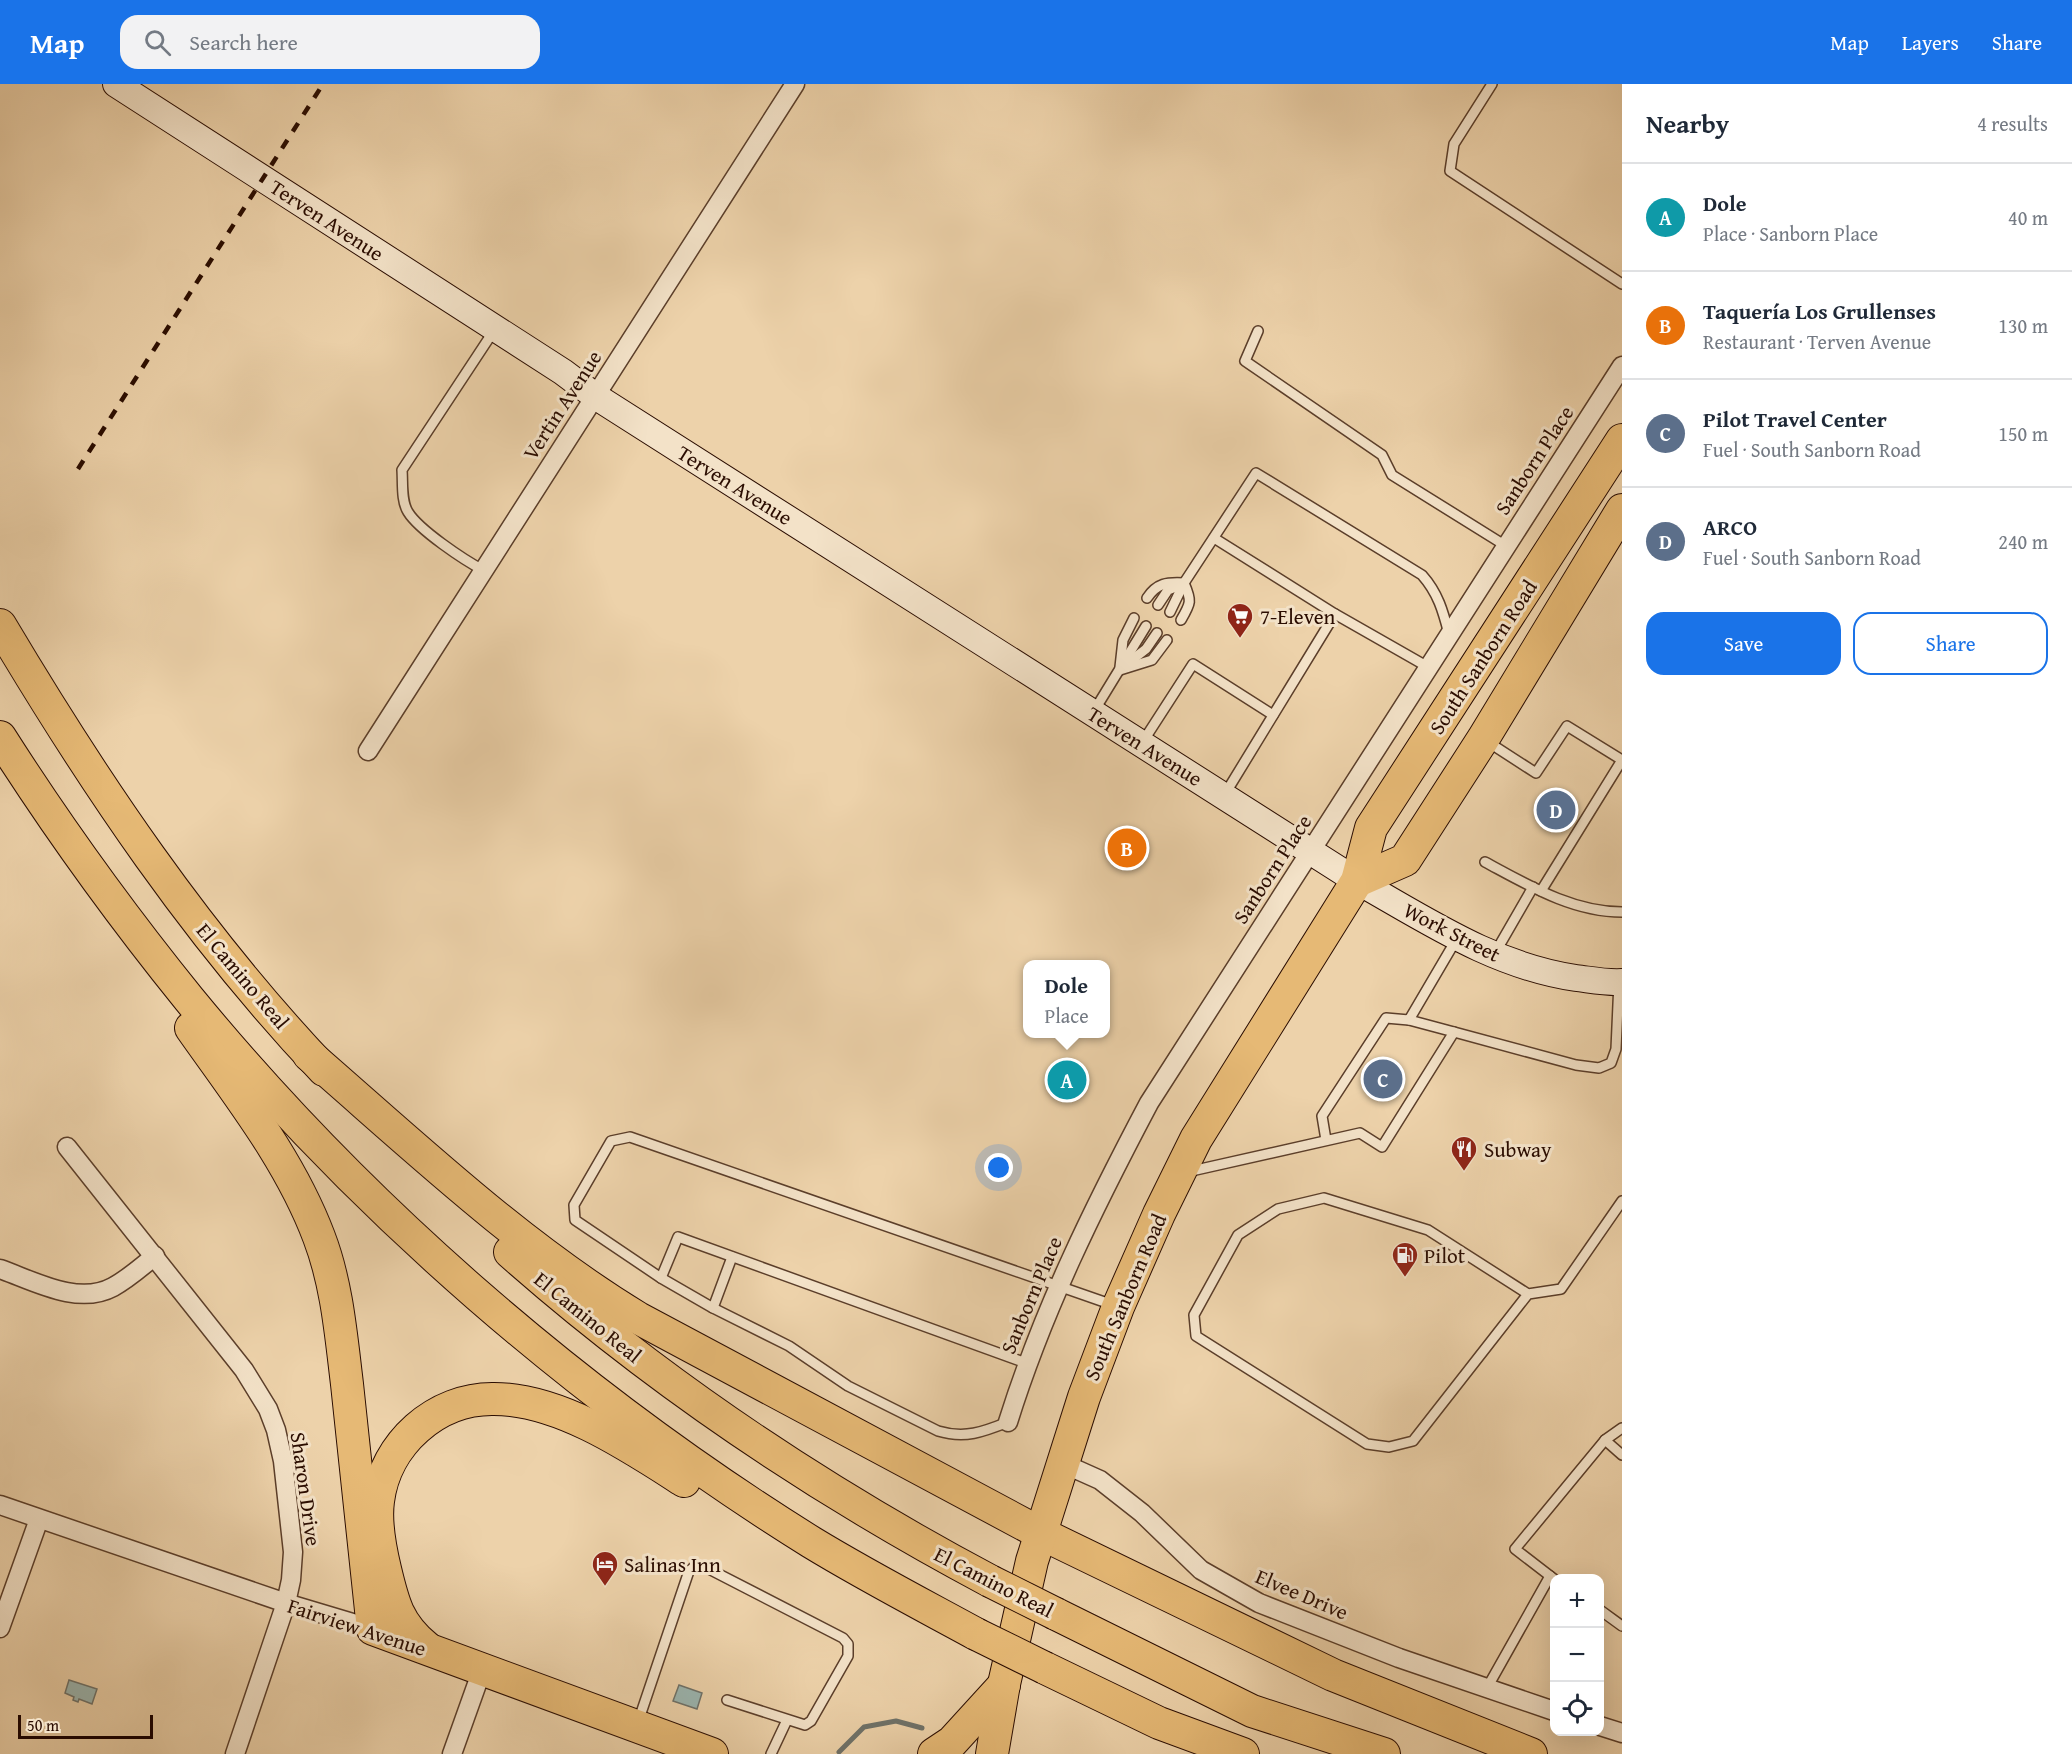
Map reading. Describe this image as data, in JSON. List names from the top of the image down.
{
  "streets": {
    "highway": ["South Sanborn Road", "El Camino Real", "Fairview Avenue"],
    "street": [
      "Terven Avenue",
      "Vertin Avenue",
      "Sanborn Place",
      "Work Street",
      "Sharon Drive",
      "Elvee Drive"
    ]
  },
  "crossings": [
    ["Terven Avenue", "Vertin Avenue"],
    ["Terven Avenue", "Sanborn Place"],
    ["Terven Avenue", "South Sanborn Road"],
    ["Terven Avenue", "Work Street"],
    ["South Sanborn Road", "Work Street"],
    ["South Sanborn Road", "Elvee Drive"],
    ["Sharon Drive", "Fairview Avenue"]
  ],
  "places": {
    "supermarket": ["7-Eleven"],
    "restaurant": ["Subway"],
    "fuel station": ["Pilot"],
    "hotel": ["Salinas Inn"]
  },
  "scale_bar": "50 m",
  "page": {
    "header": "Map",
    "search": "Search here",
    "nav": ["Map", "Layers", "Share"],
    "heading": ["Nearby", "4 results"],
    "list": [
      {
        "mark": "A",
        "name": "Dole",
        "note": "Place · Sanborn Place",
        "value": "40 m"
      },
      {
        "mark": "B",
        "name": "Taquería Los Grullenses",
        "note": "Restaurant · Terven Avenue",
        "value": "130 m"
      },
      {
        "mark": "C",
        "name": "Pilot Travel Center",
        "note": "Fuel · South Sanborn Road",
        "value": "150 m"
      },
      {
        "mark": "D",
        "name": "ARCO",
        "note": "Fuel · South Sanborn Road",
        "value": "240 m"
      }
    ],
    "buttons": ["Save", "Share"],
    "pins": [
      "D",
      "B",
      "C",
      "A"
    ],
    "popup": ["Dole", "Place"],
    "map_buttons": ["+", "−"],
    "scale": "50 m"
  }
}
